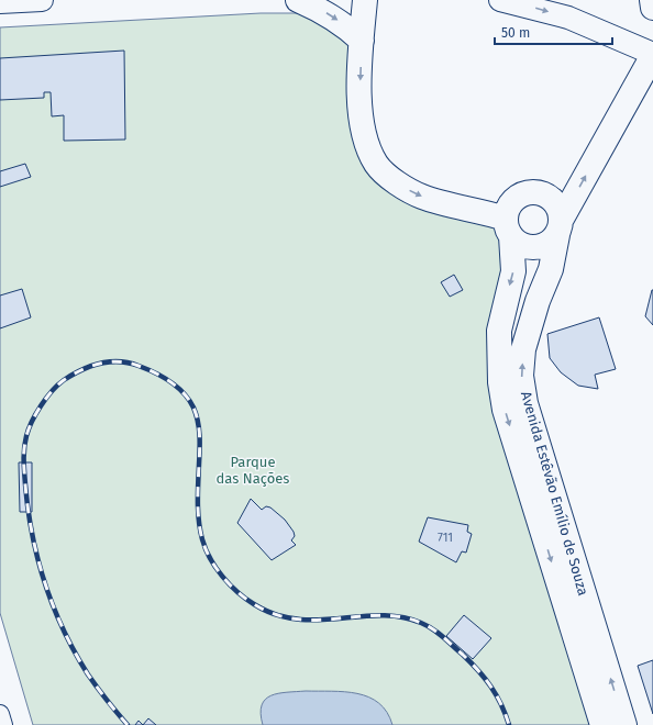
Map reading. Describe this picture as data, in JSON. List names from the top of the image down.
{
  "streets": {
    "highway": ["Avenida Estêvão Emílio de Souza"]
  },
  "parks": ["Parque das Nações"],
  "house_numbers": ["711"],
  "scale_bar": "50 m"
}
